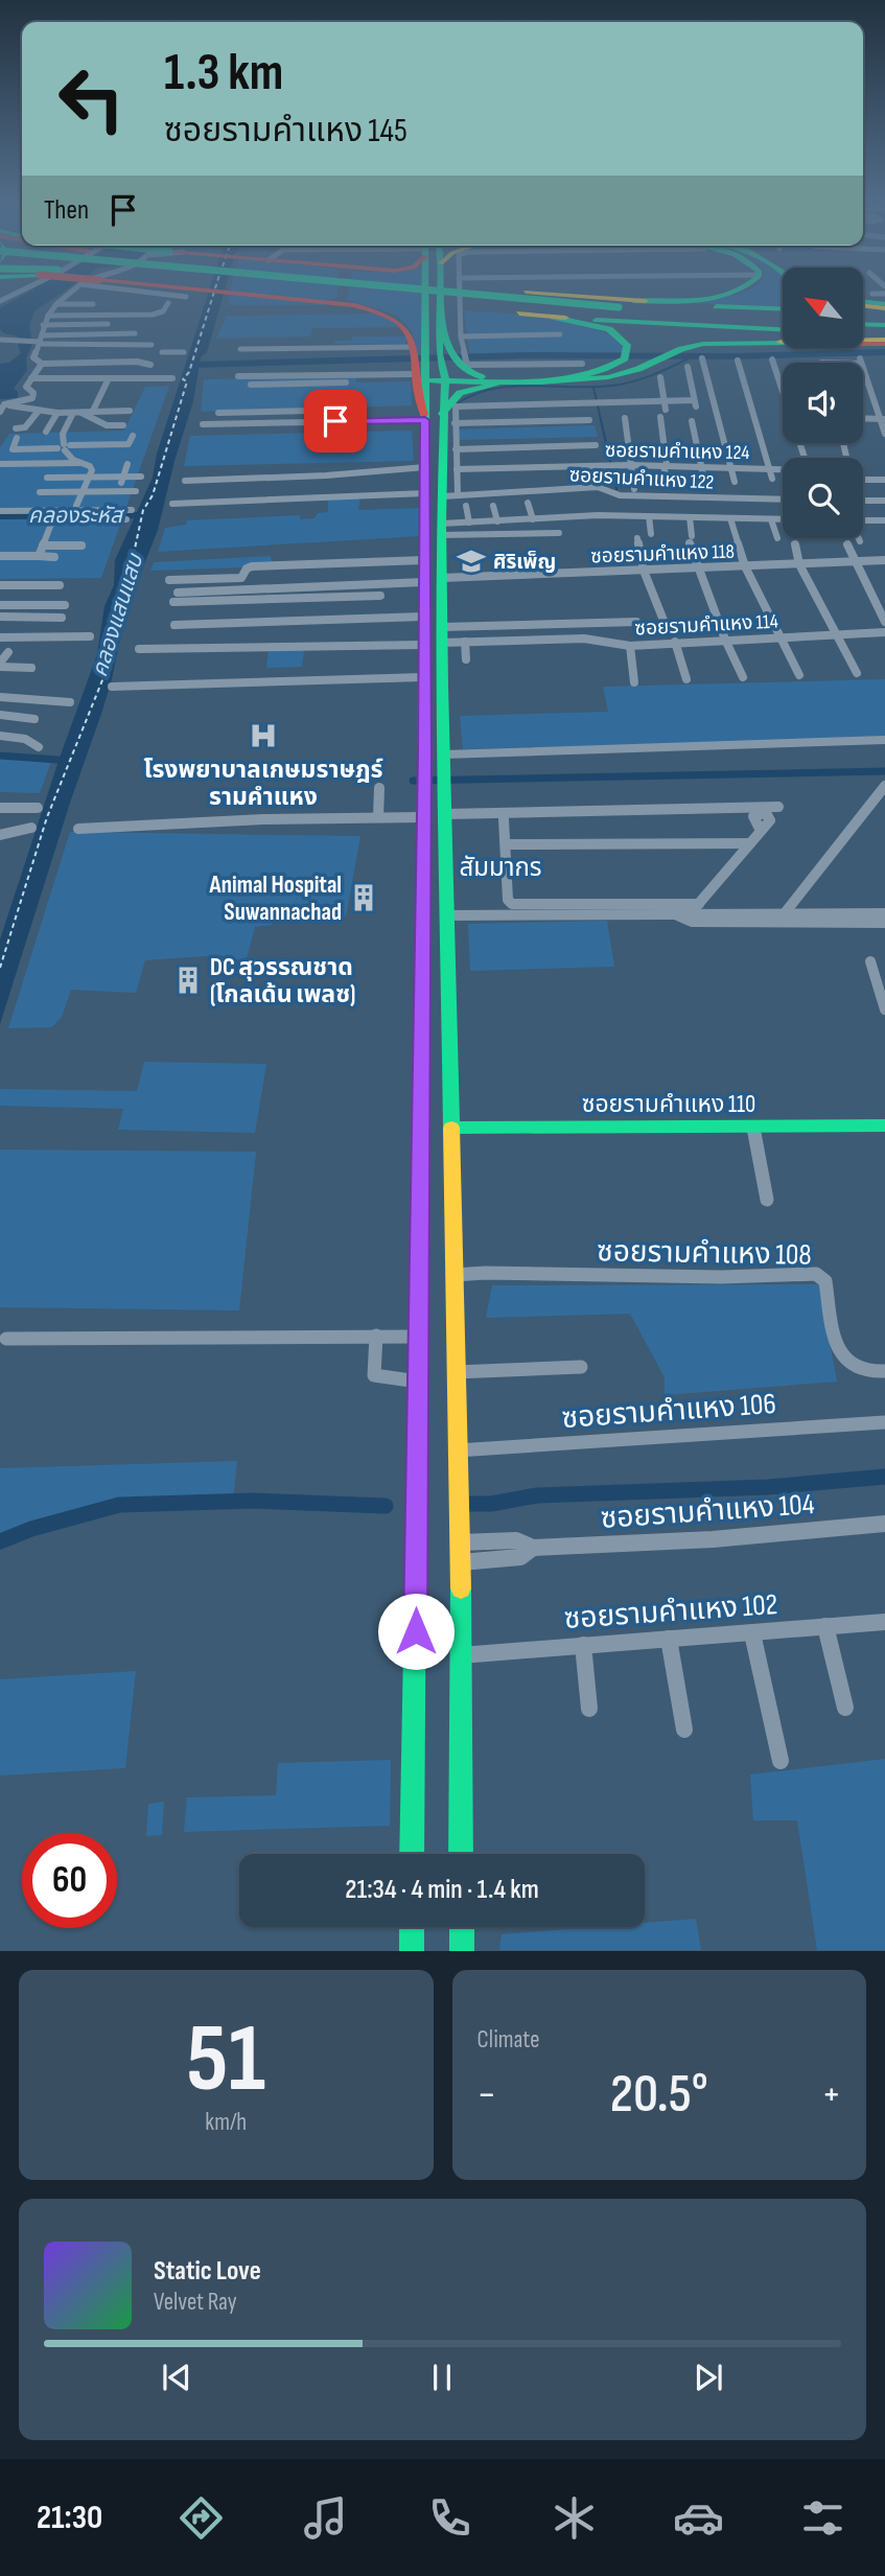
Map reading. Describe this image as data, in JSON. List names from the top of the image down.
{
  "streets": {
    "main road": ["ซอยรามคำแหง 110"],
    "street": [
      "ซอยรามคำแหง 124",
      "ซอยรามคำแหง 122",
      "ซอยรามคำแหง 118",
      "ซอยรามคำแหง 114",
      "ซอยรามคำแหง 108",
      "ซอยรามคําแหง 106",
      "ซอยรามคําแหง 104",
      "ซอยรามคําแหง 102"
    ]
  },
  "districts": ["สัมมากร"],
  "water": ["คลองระหัส", "คลองแสนแสบ"],
  "places": {
    "school or university": ["ศิริเพ็ญ"],
    "hospital": ["โรงพยาบาลเกษมราษฎร์ รามคำแหง"],
    "building": ["Animal Hospital Suwannachad", "DC สุวรรณชาด (โกลเด้น เพลซ)"]
  },
  "north": "top left",
  "page": {
    "turn": ["1.3 km", "ซอยรามคำแหง 145"],
    "then": "Then",
    "limit": "60",
    "trip": "21:34 · 4 min · 1.4 km",
    "tile": [
      ["51", "km/h"],
      "Climate"
    ],
    "heat": ["−", "20.5°", "+"],
    "song": ["Static Love", "Velvet Ray"],
    "tabs": "21:30"
  }
}
